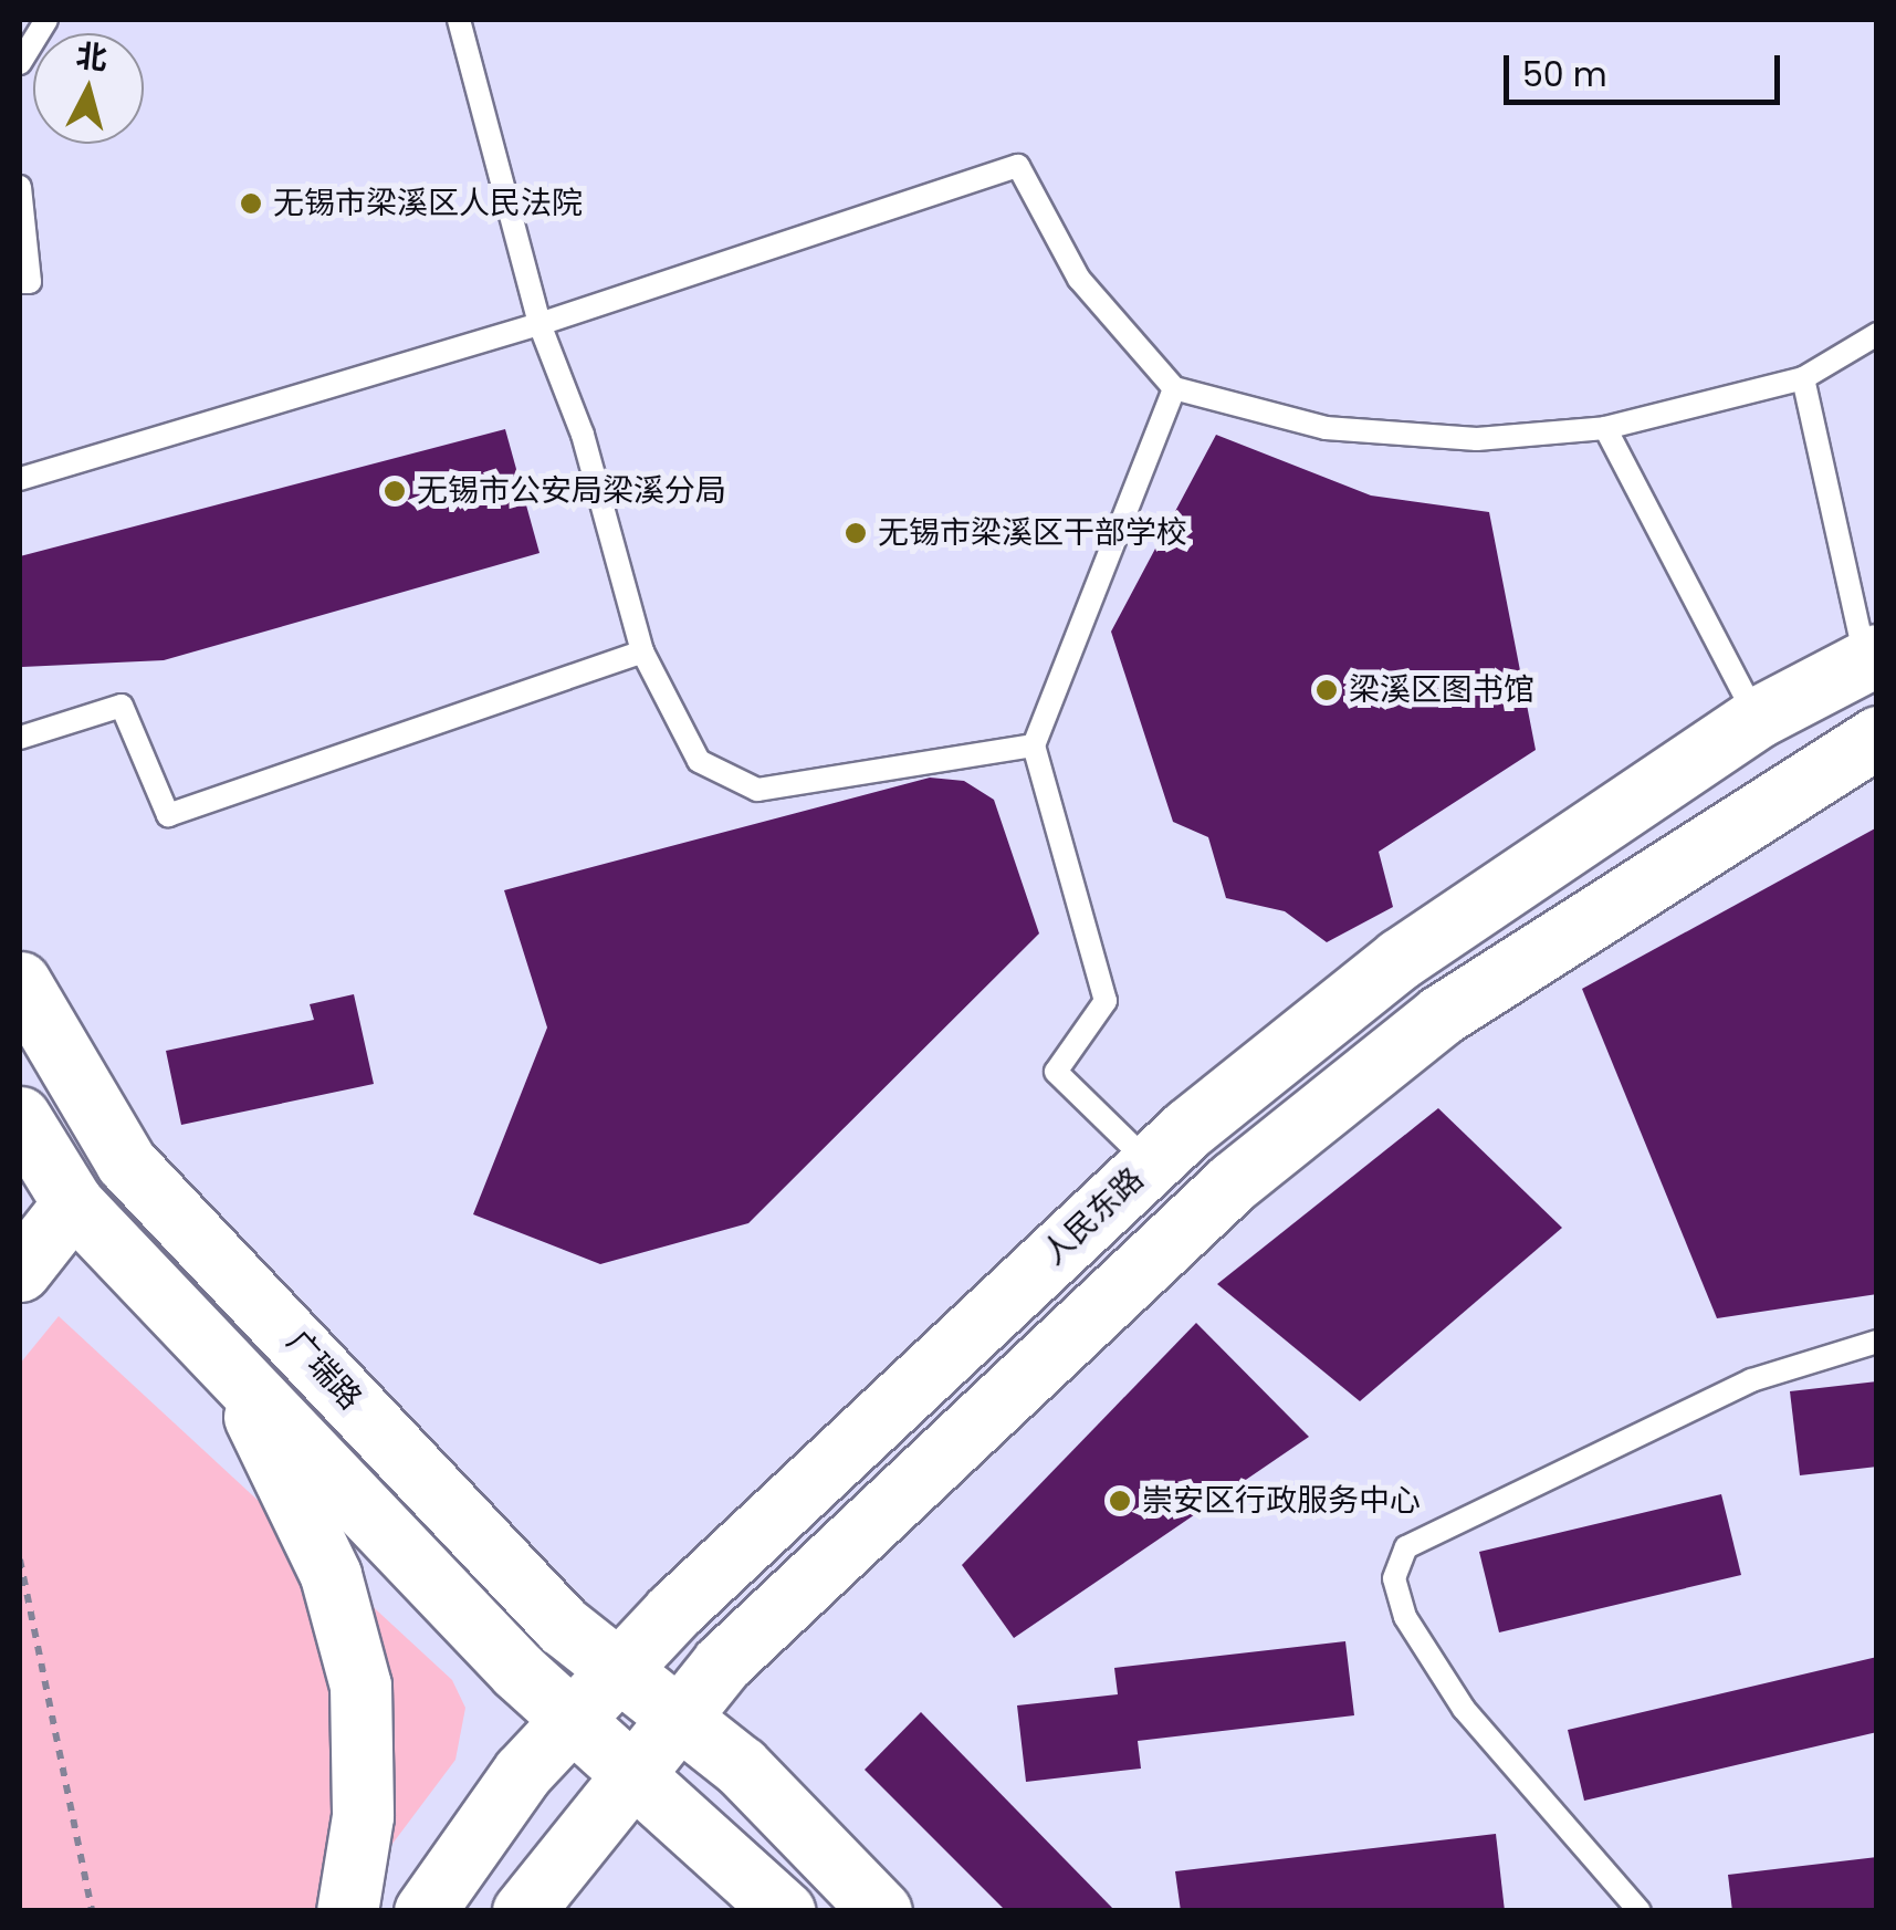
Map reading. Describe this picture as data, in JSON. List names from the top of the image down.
{
  "streets": {
    "main road": ["人民东路", "广瑞路"]
  },
  "crossings": [
    ["人民东路", "广瑞路"]
  ],
  "places": [
    "无锡市梁溪区人民法院",
    "无锡市公安局梁溪分局",
    "无锡市梁溪区干部学校",
    "梁溪区图书馆",
    "崇安区行政服务中心"
  ],
  "scale_bar": "50 m",
  "north": "top"
}
